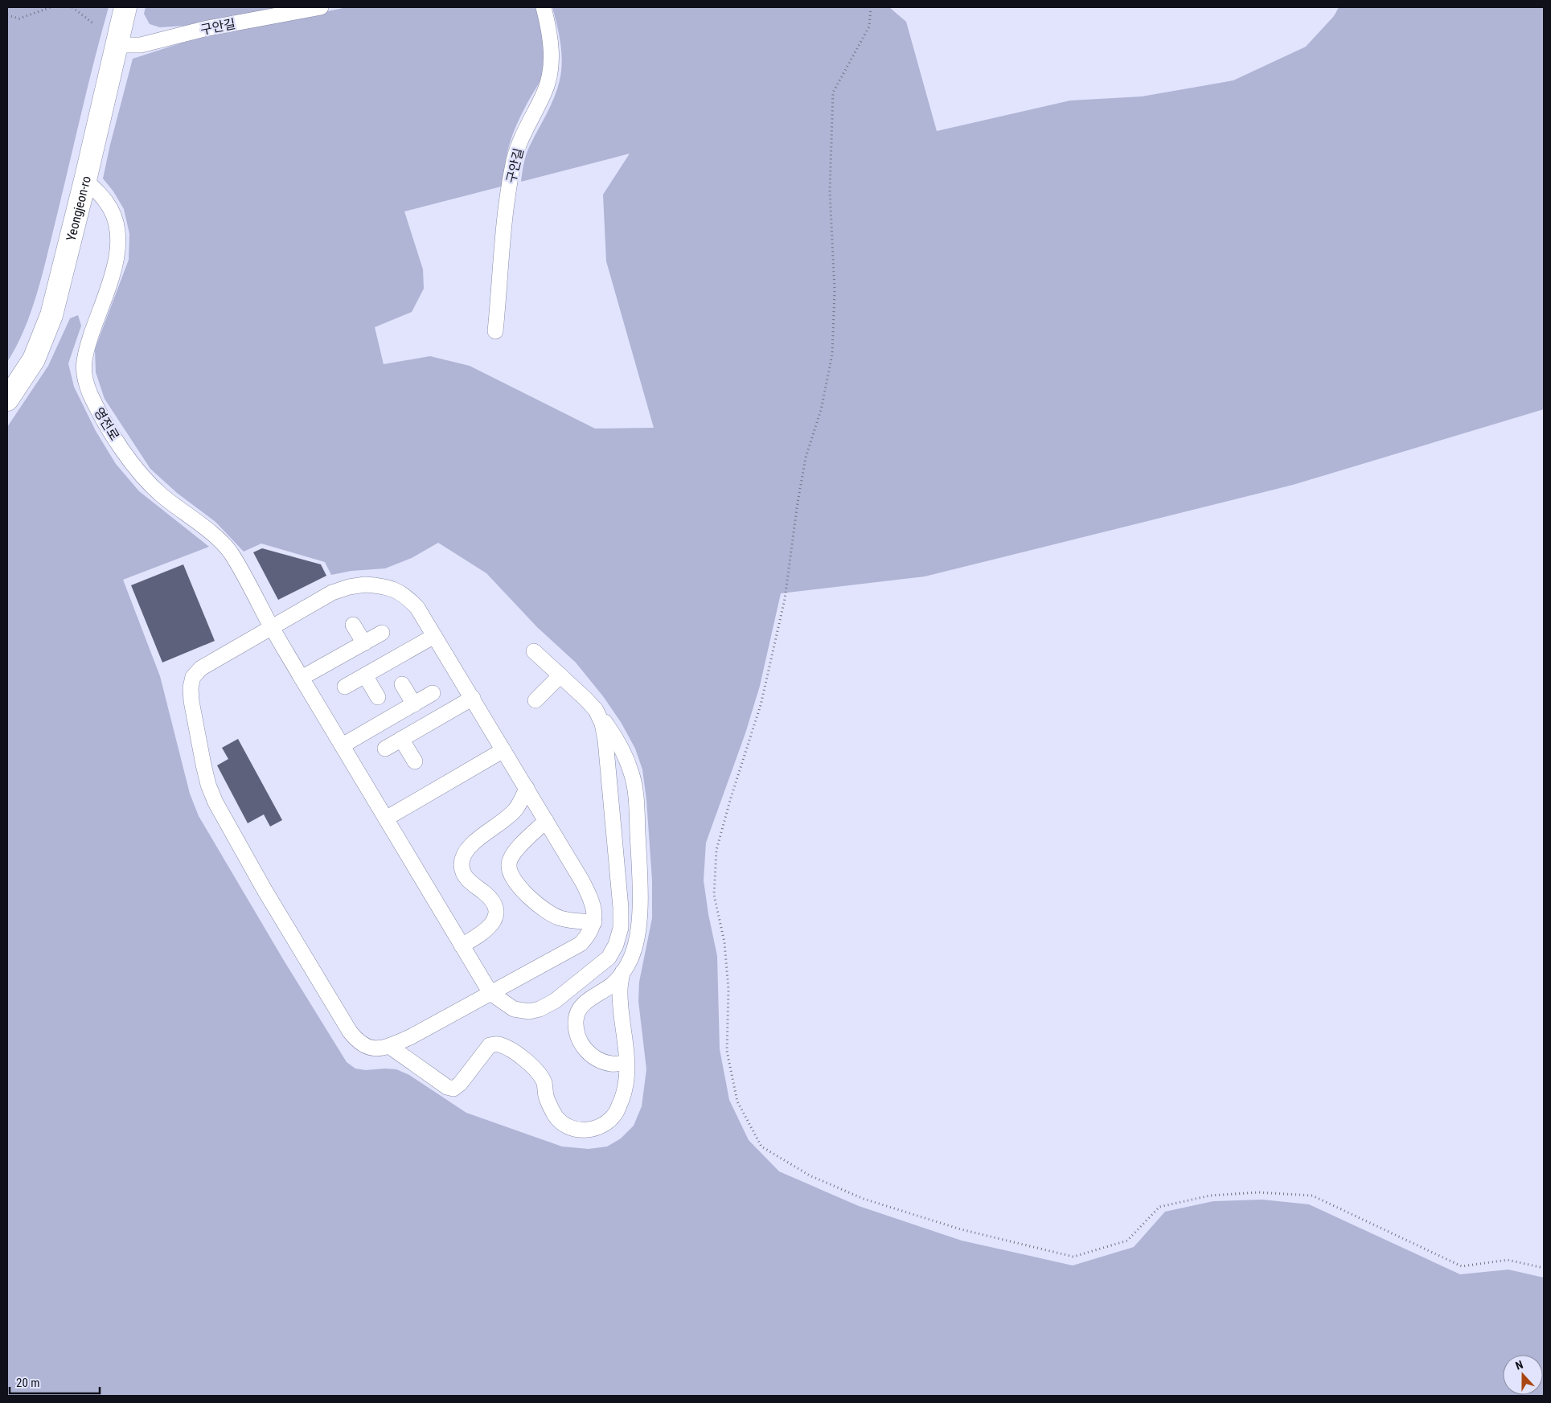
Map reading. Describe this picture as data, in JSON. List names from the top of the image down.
{
  "streets": {
    "street": ["Yeongjeon-ro"],
    "lane": ["구안길", "영전로"]
  },
  "crossings": [
    ["구안길", "Yeongjeon-ro"],
    ["Yeongjeon-ro", "영전로"]
  ],
  "scale_bar": "20 m",
  "north": "top"
}
